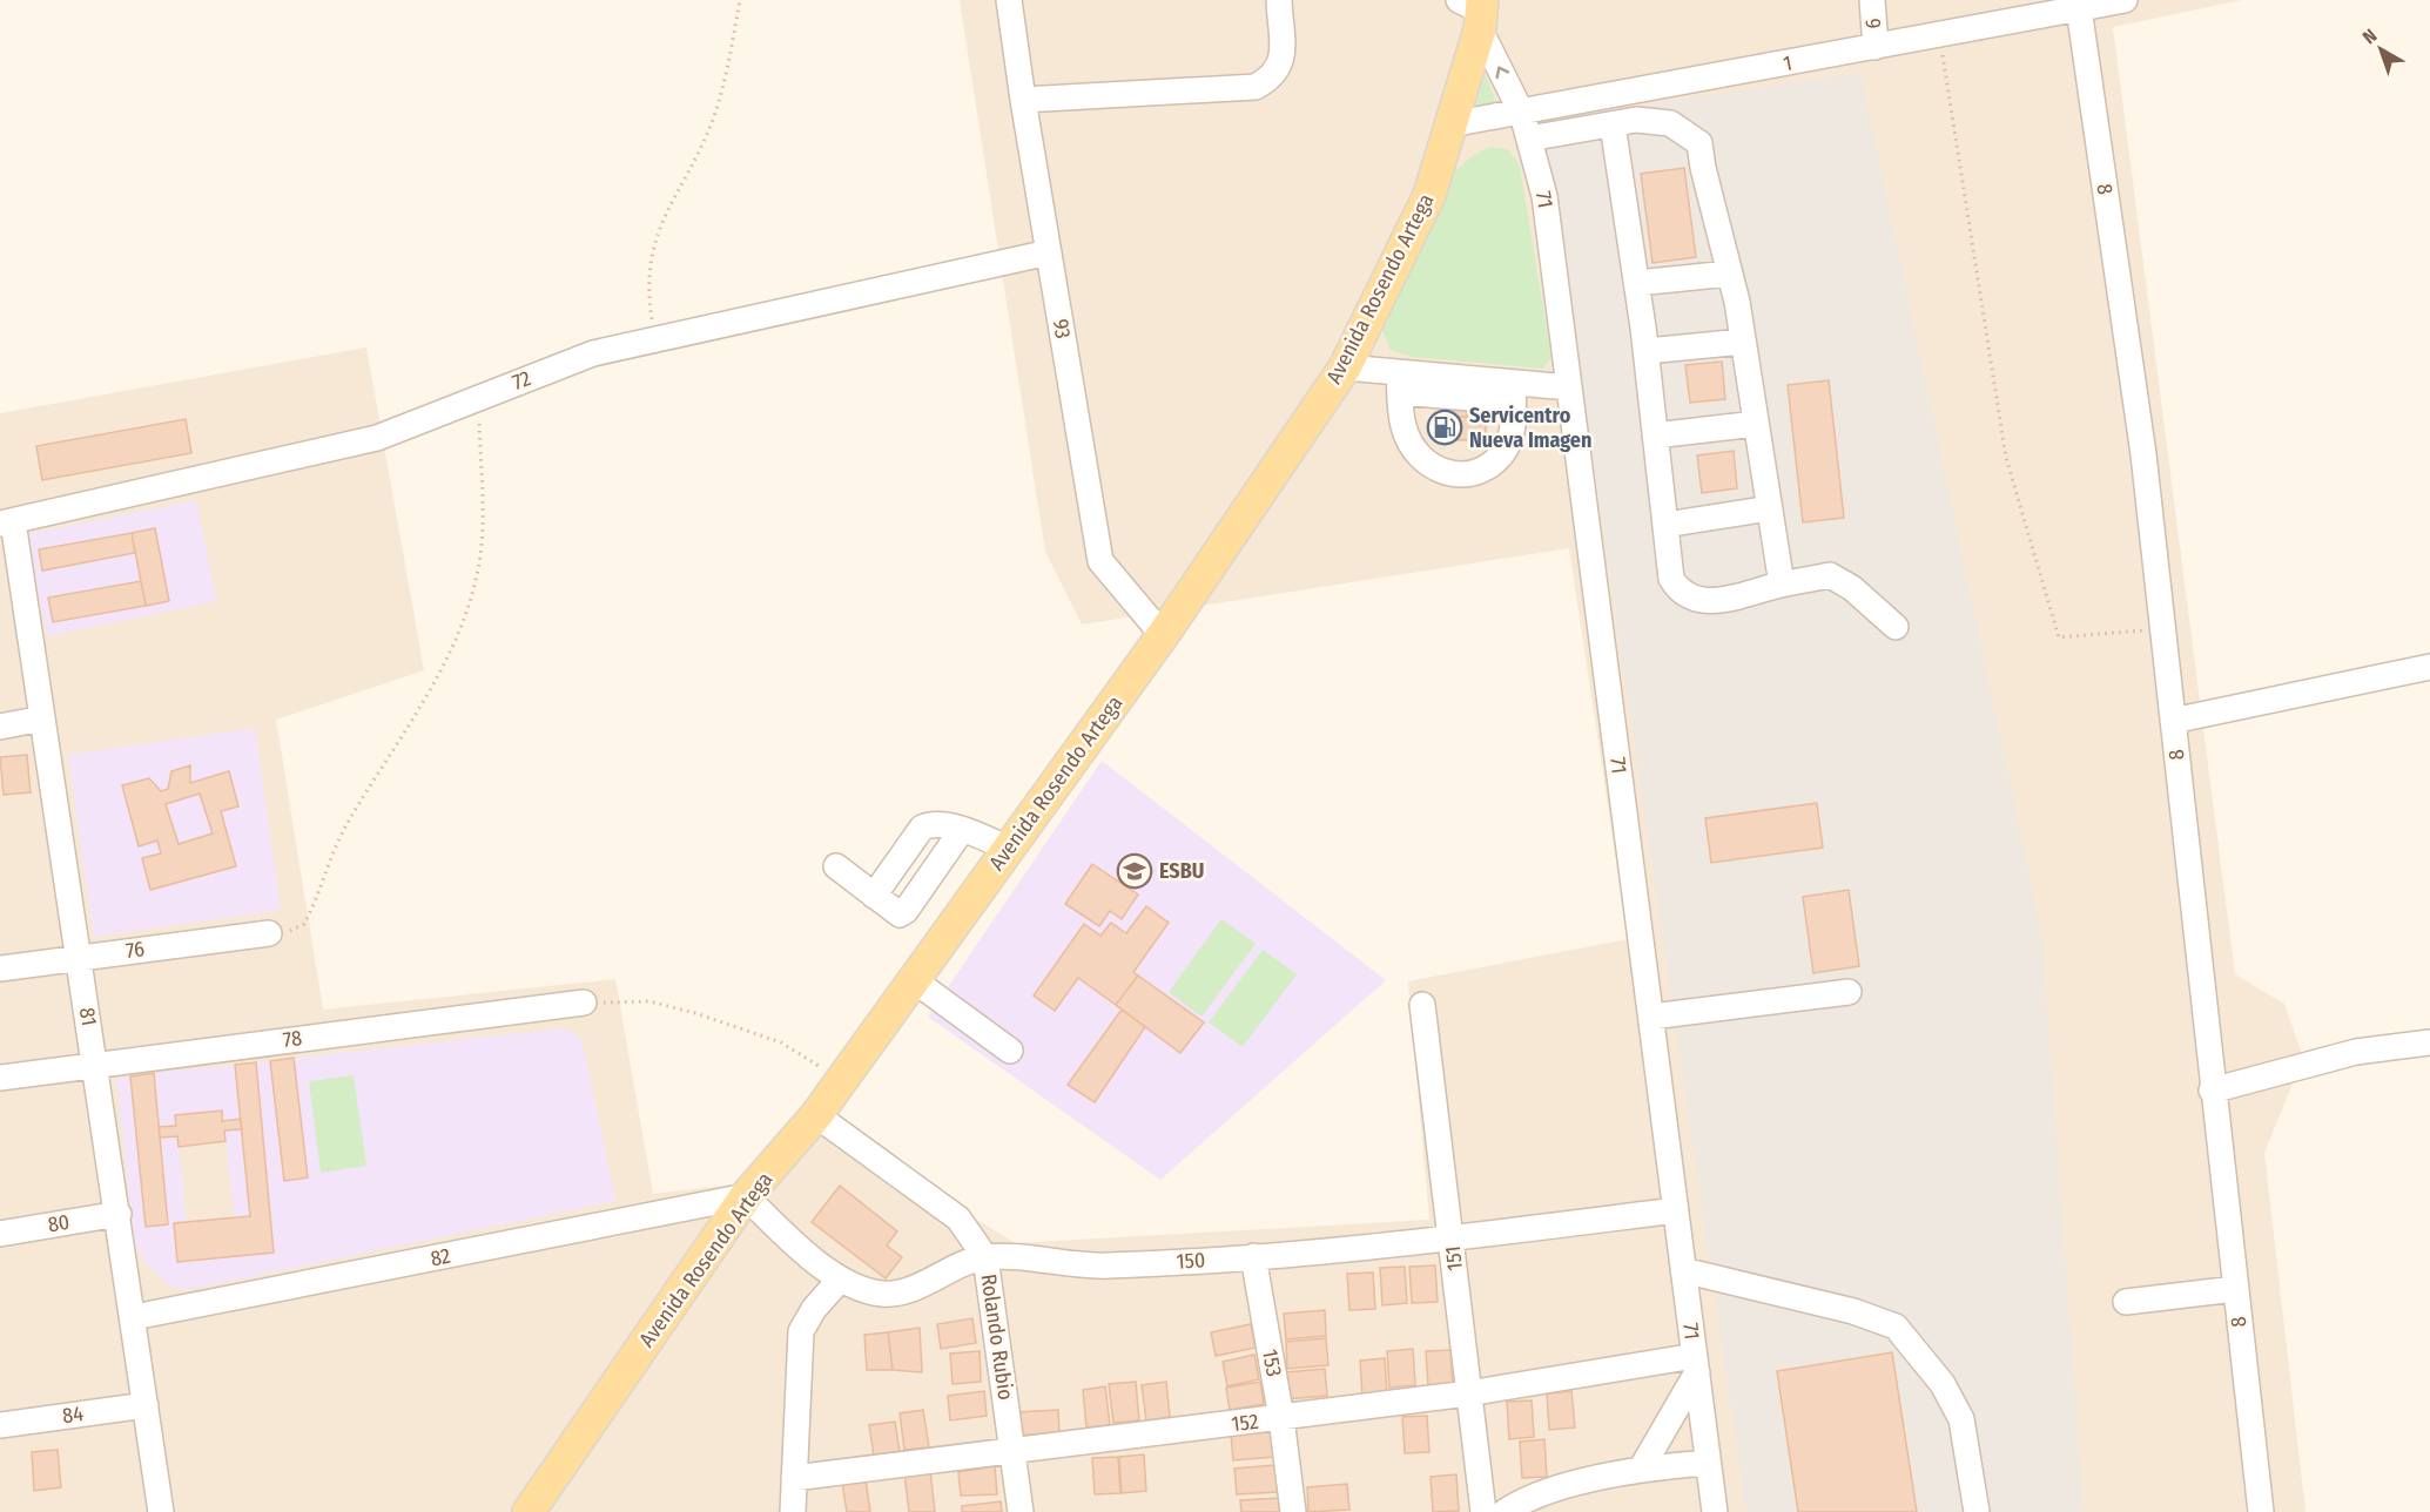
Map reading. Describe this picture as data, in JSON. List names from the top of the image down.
{
  "streets": {
    "main road": ["Avenida Rosendo Artega"],
    "street": [
      "6",
      "1",
      "8",
      "71",
      "93",
      "72",
      "76",
      "81",
      "78",
      "80",
      "82",
      "151",
      "150",
      "Rolando Rubio",
      "153",
      "84",
      "152"
    ]
  },
  "crossings": [
    ["6", "1"],
    ["1", "8"],
    ["1", "71"],
    ["1", "Avenida Rosendo Artega"],
    ["71", "Avenida Rosendo Artega"],
    ["71", "150"],
    ["71", "152"],
    ["Avenida Rosendo Artega", "93"],
    ["Avenida Rosendo Artega", "82"],
    ["Avenida Rosendo Artega", "150"],
    ["Avenida Rosendo Artega", "Rolando Rubio"],
    ["93", "72"],
    ["72", "81"],
    ["76", "81"],
    ["81", "78"],
    ["81", "80"],
    ["81", "82"],
    ["81", "84"],
    ["82", "150"],
    ["151", "150"],
    ["151", "152"],
    ["150", "Rolando Rubio"],
    ["150", "153"],
    ["Rolando Rubio", "152"],
    ["153", "152"]
  ],
  "places": {
    "fuel station": ["Servicentro Nueva Imagen"],
    "school or university": ["ESBU"]
  },
  "north": "top left"
}
